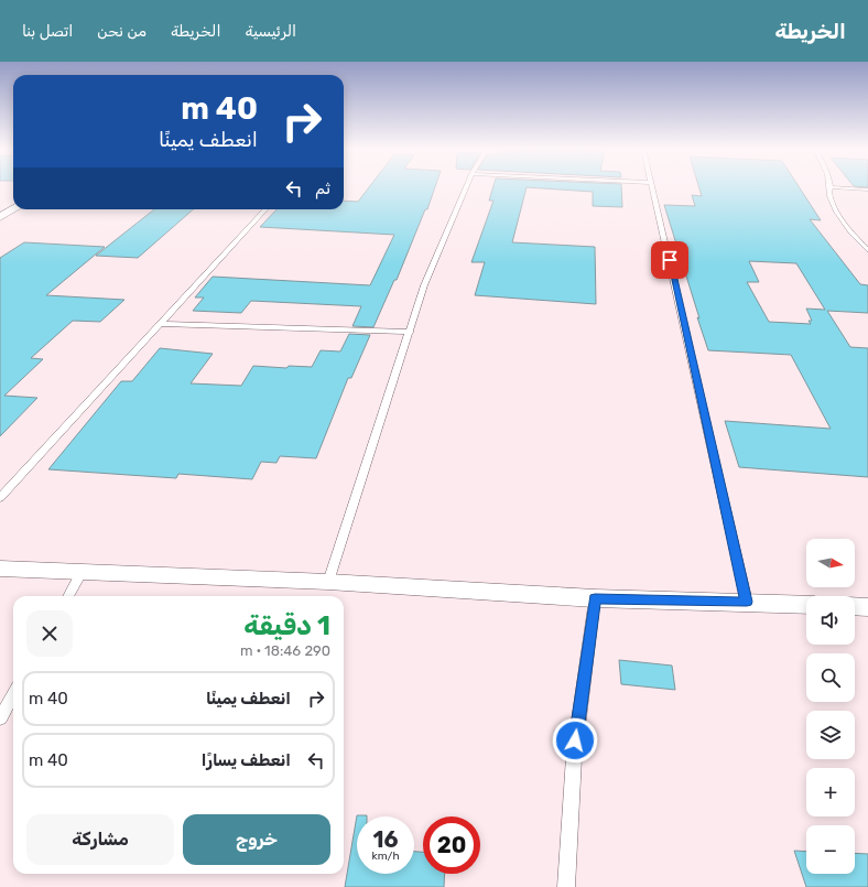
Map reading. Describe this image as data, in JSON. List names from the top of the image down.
{
  "north": "right",
  "page": {
    "header": "الخريطة",
    "nav": [
      "الرئيسية",
      "الخريطة",
      "من نحن",
      "اتصل بنا"
    ],
    "turn": ["40 m", "انعطف يمينًا"],
    "then": "ثم",
    "map_buttons": ["+", "−"],
    "heading": ["1 دقيقة", "290 m · 18:46"],
    "list": [
      {
        "name": "انعطف يمينًا",
        "value": "40 m"
      },
      {
        "name": "انعطف يسارًا",
        "value": "40 m"
      }
    ],
    "buttons": ["خروج", "مشاركة"],
    "speed": "16 km/h",
    "limit": "20"
  }
}
